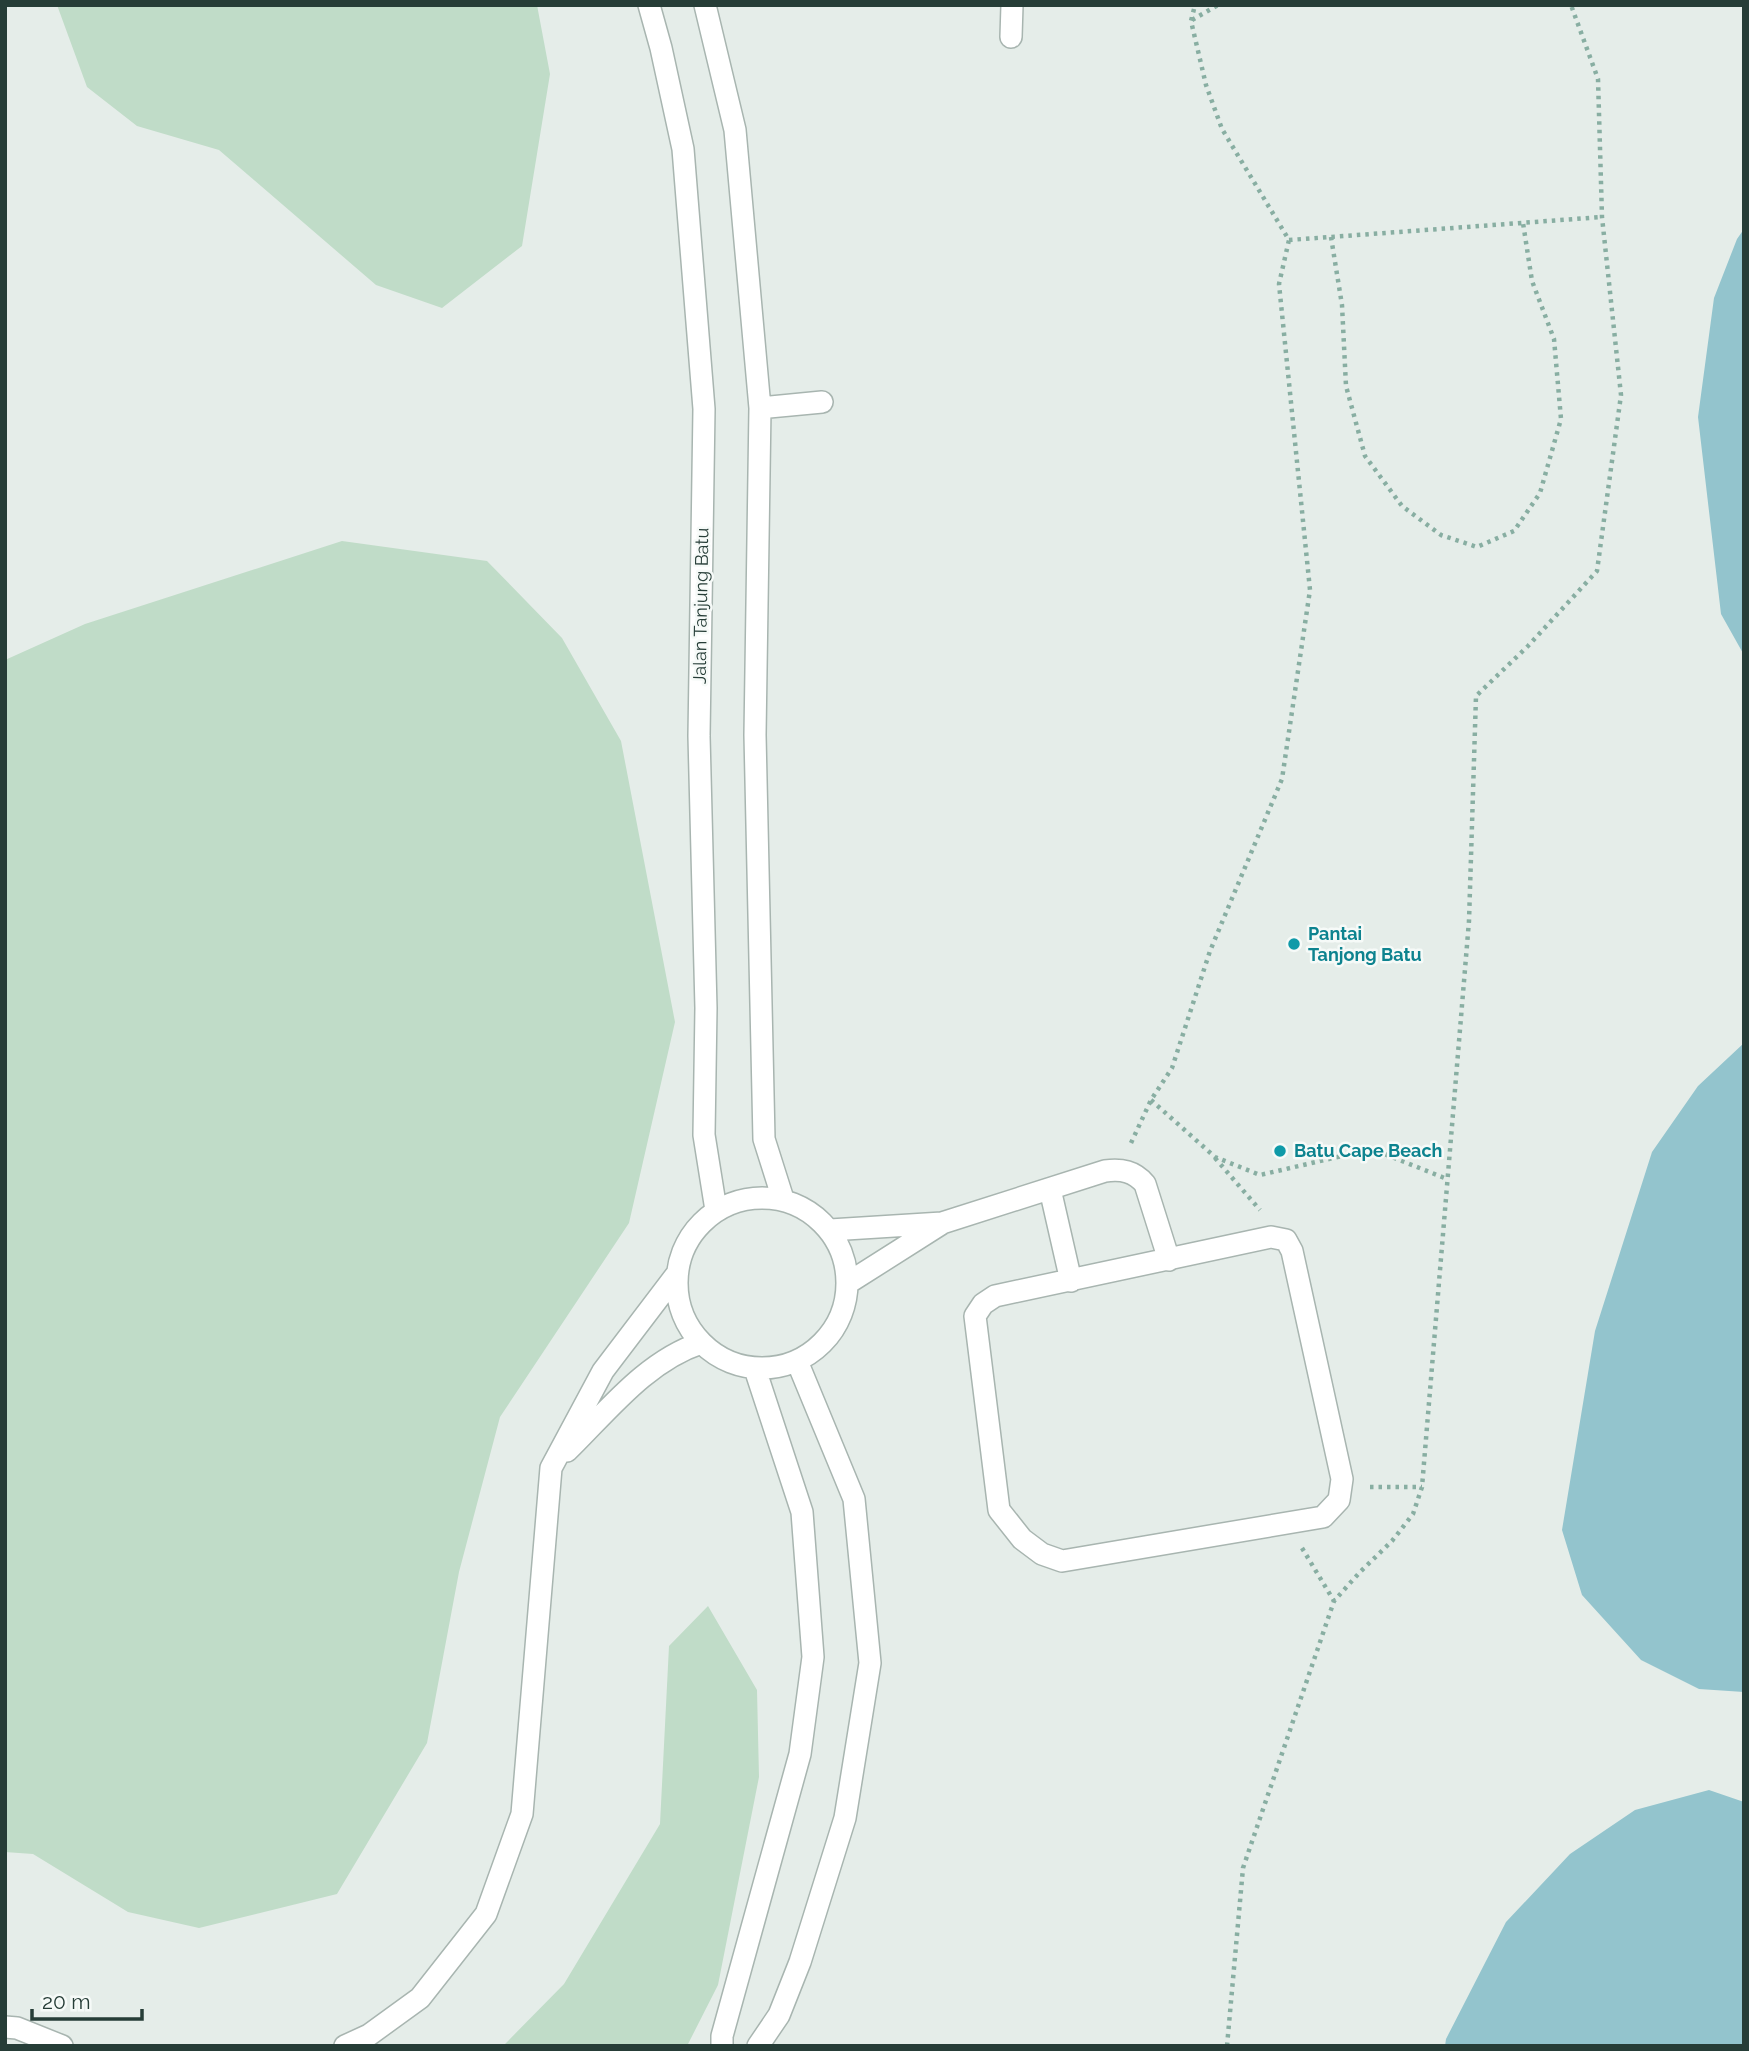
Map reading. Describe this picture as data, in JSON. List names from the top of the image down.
{
  "streets": {
    "street": ["Jalan Tanjung Batu"]
  },
  "places": ["Pantai Tanjong Batu", "Batu Cape Beach"],
  "scale_bar": "20 m"
}
